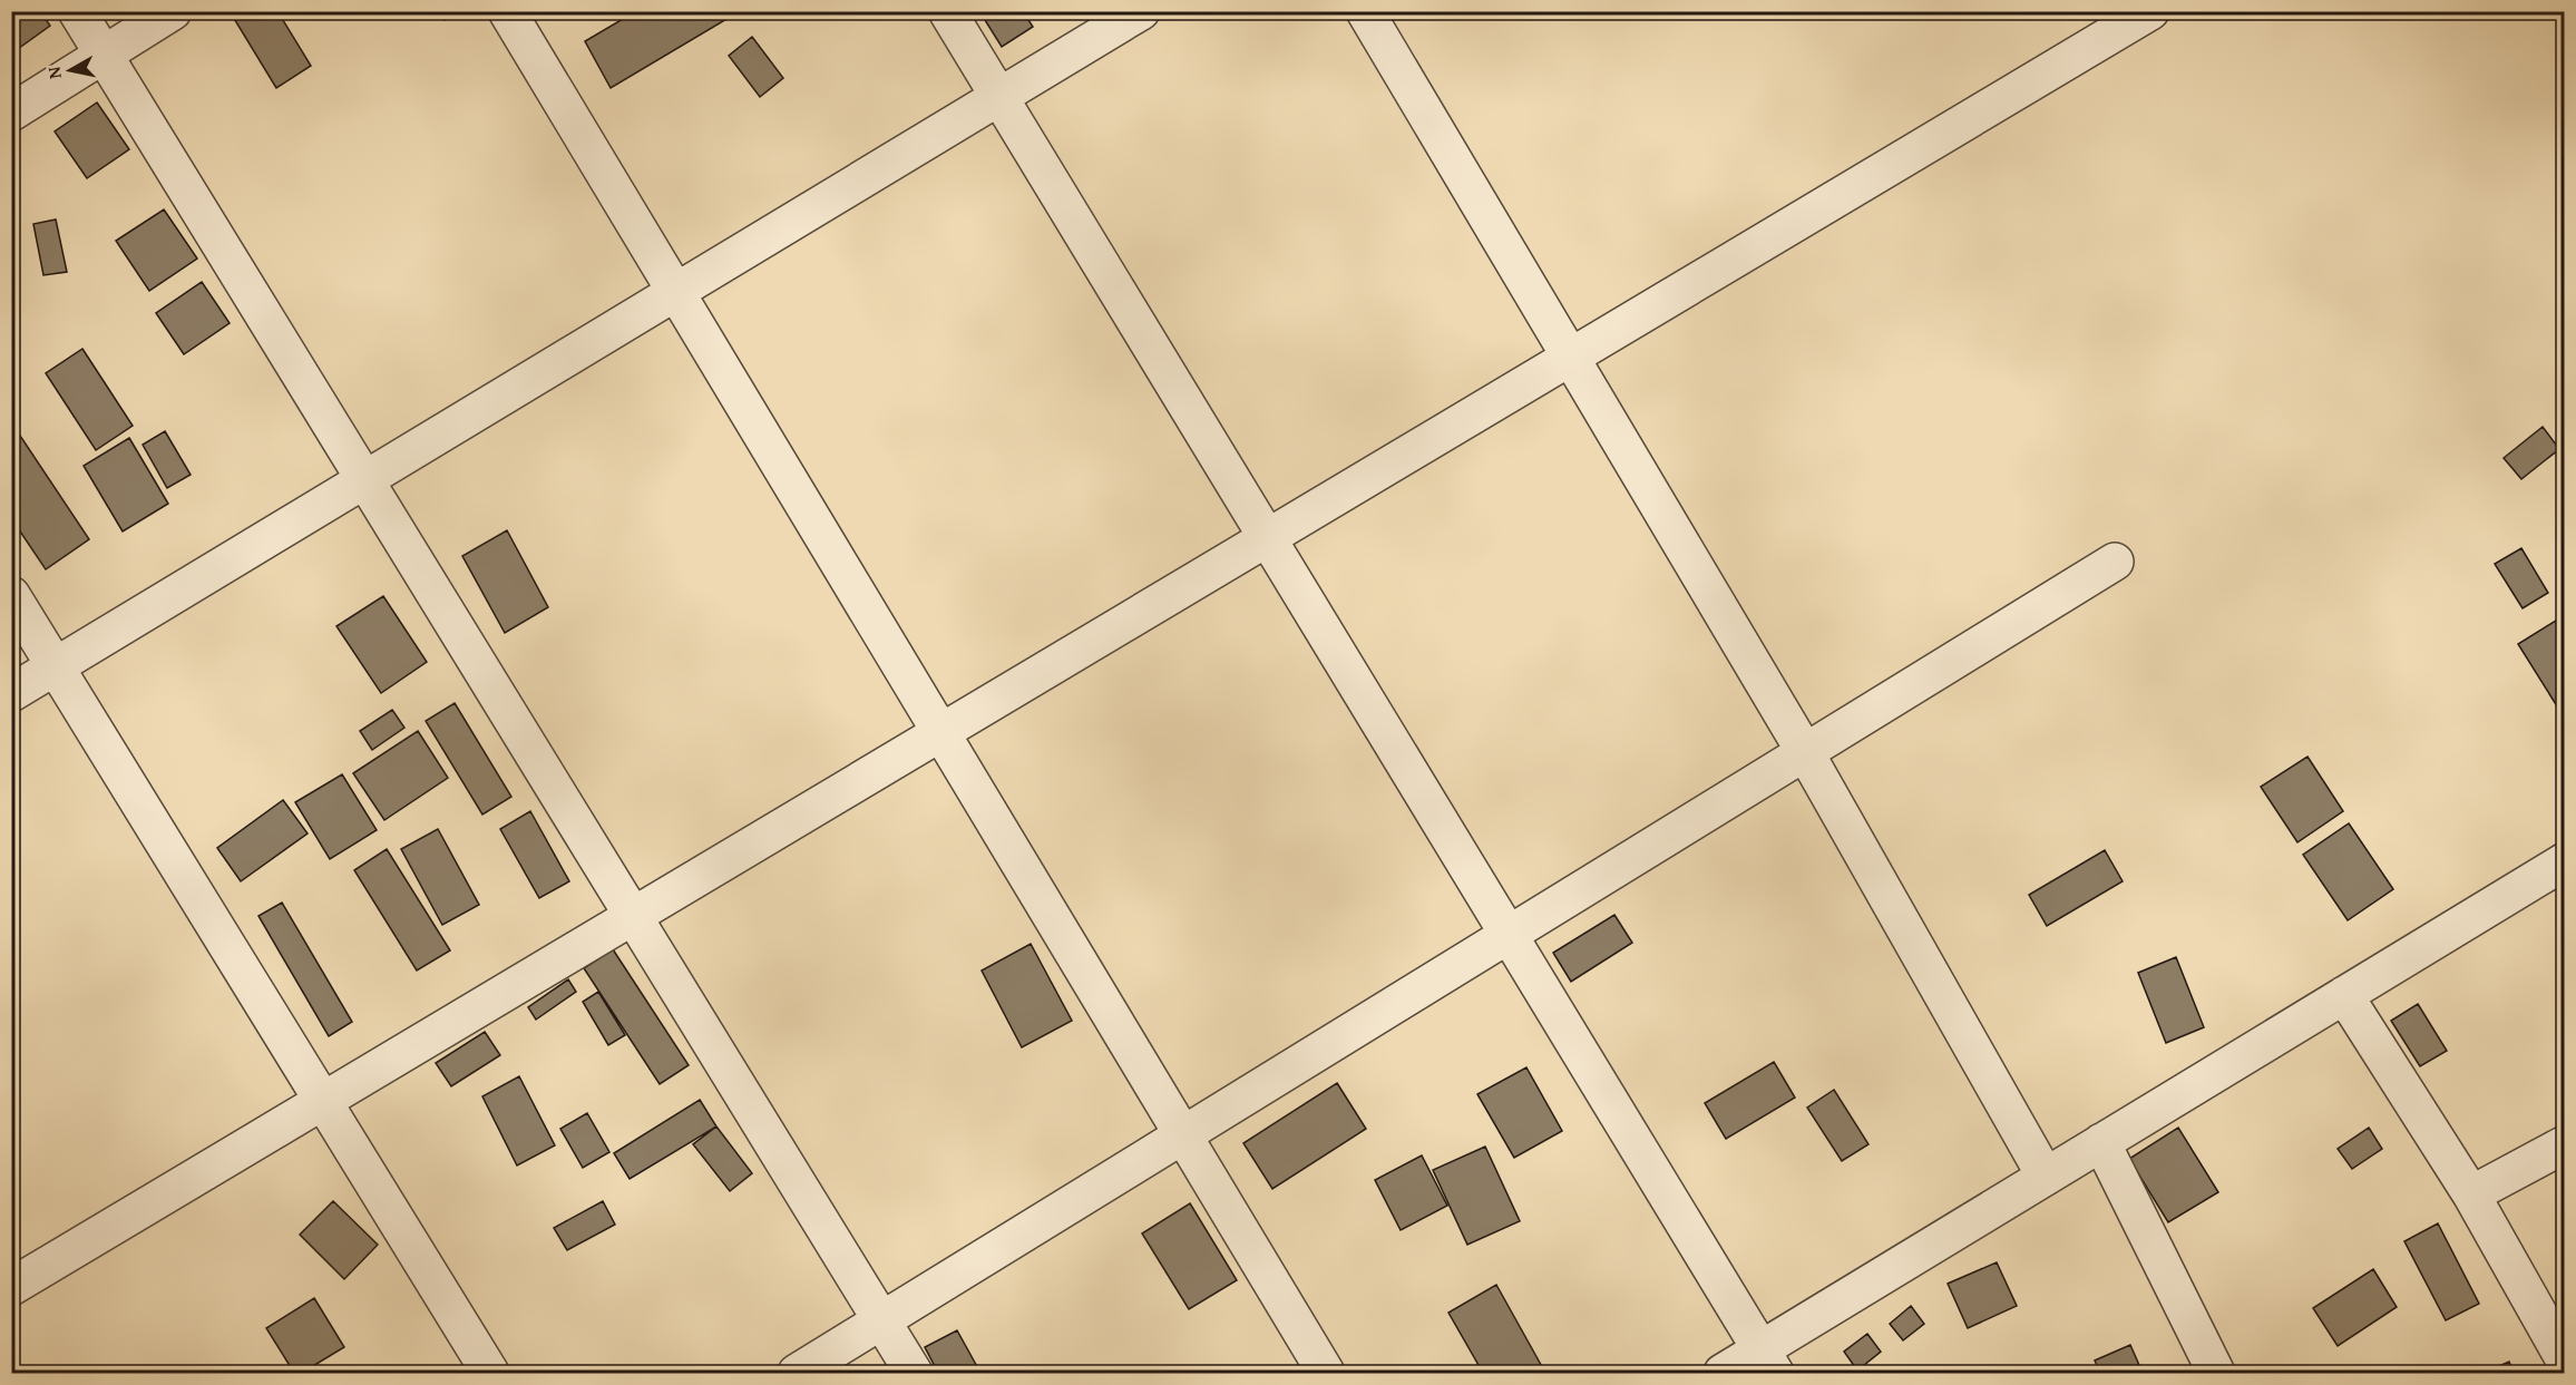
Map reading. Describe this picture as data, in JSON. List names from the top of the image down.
{
  "north": "left"
}
